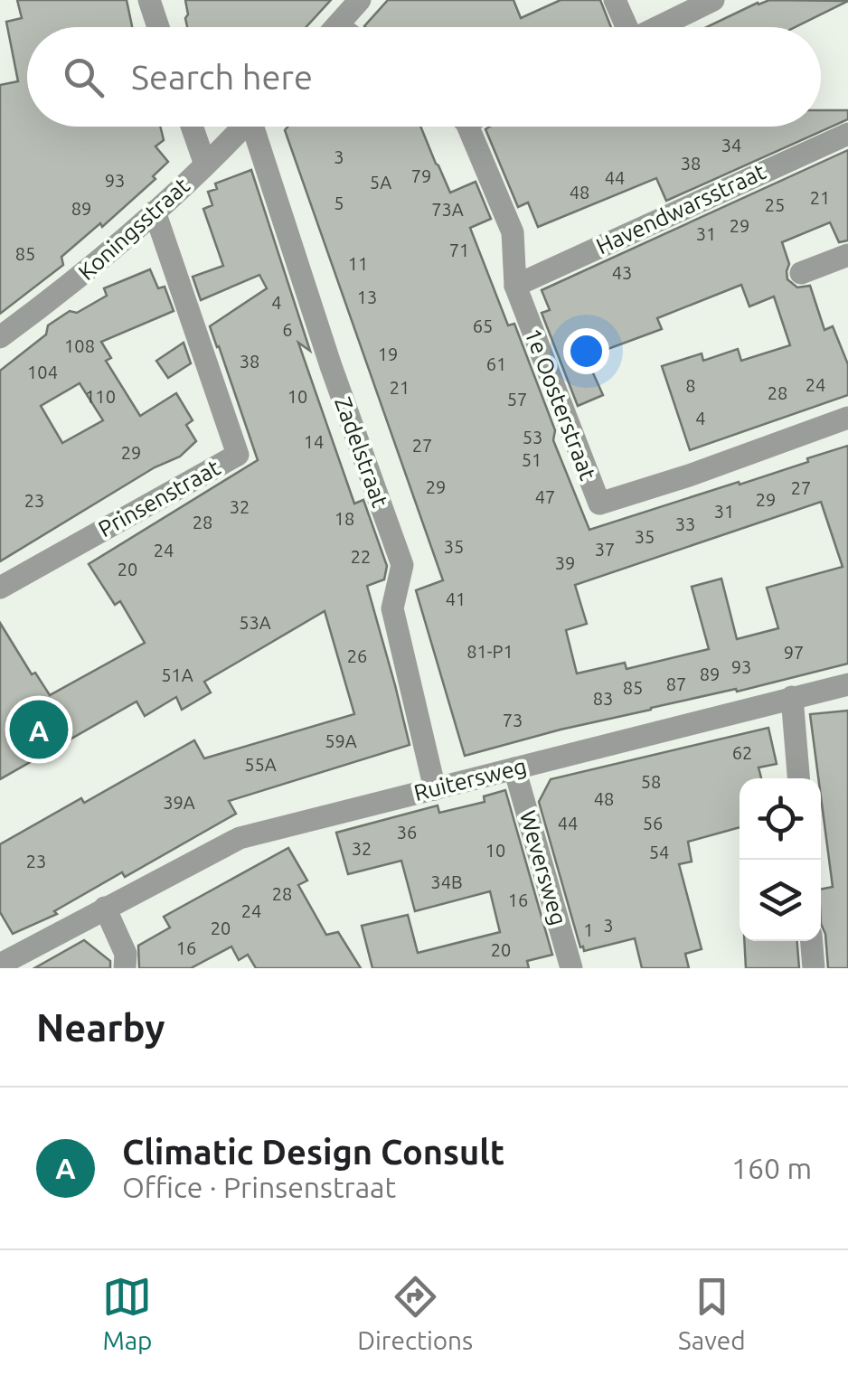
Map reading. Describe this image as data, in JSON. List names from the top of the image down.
{
  "streets": {
    "street": [
      "Havendwarsstraat",
      "Koningsstraat",
      "1e Oosterstraat",
      "Zadelstraat",
      "Prinsenstraat",
      "Ruitersweg",
      "Weversweg"
    ]
  },
  "crossings": [
    ["Havendwarsstraat", "1e Oosterstraat"],
    ["Koningsstraat", "Prinsenstraat"],
    ["Zadelstraat", "Ruitersweg"],
    ["Ruitersweg", "Weversweg"]
  ],
  "house_numbers": [
    "34",
    "3",
    "38",
    "79",
    "44",
    "93",
    "5A",
    "48",
    "21",
    "5",
    "25",
    "89",
    "73A",
    "29",
    "31",
    "71",
    "85",
    "11",
    "43",
    "13",
    "4",
    "65",
    "6",
    "108",
    "19",
    "38",
    "61",
    "104",
    "24",
    "8",
    "21",
    "28",
    "110",
    "10",
    "57",
    "4",
    "53",
    "14",
    "27",
    "29",
    "51",
    "29",
    "27",
    "47",
    "29",
    "23",
    "32",
    "31",
    "18",
    "28",
    "33",
    "35",
    "35",
    "37",
    "24",
    "22",
    "39",
    "20",
    "41",
    "53A",
    "81-P1",
    "97",
    "26",
    "93",
    "89",
    "51A",
    "87",
    "85",
    "83",
    "73",
    "59A",
    "62",
    "55A",
    "58",
    "48",
    "39A",
    "44",
    "56",
    "36",
    "32",
    "10",
    "54",
    "23",
    "34B",
    "28",
    "16",
    "24",
    "3",
    "20",
    "1",
    "16",
    "20"
  ],
  "page": {
    "search": "Search here",
    "pins": "A",
    "heading": "Nearby",
    "list": [
      {
        "mark": "A",
        "name": "Climatic Design Consult",
        "note": "Office · Prinsenstraat",
        "value": "160 m"
      }
    ],
    "nav": ["Map", "Directions", "Saved"]
  }
}
